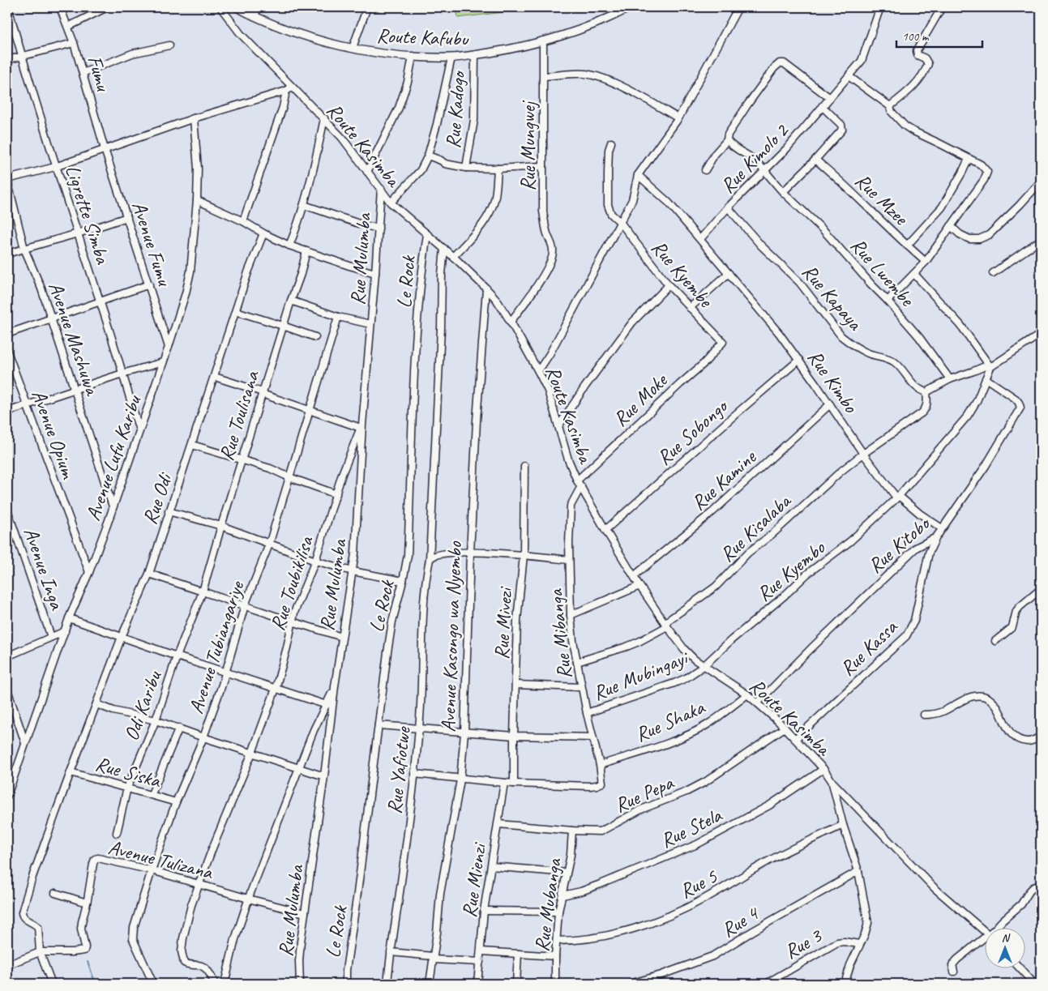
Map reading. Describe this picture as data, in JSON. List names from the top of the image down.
{
  "streets": {
    "main road": ["Route Kafubu"],
    "street": [
      "Fumu",
      "Rue Kadogo",
      "Route Kasimba",
      "Rue Mungwej",
      "Rue Kimolo 2",
      "Rue Mzee",
      "Ligrette Simba",
      "Avenue Fumu",
      "Rue Mulumba",
      "Rue Lwembe",
      "Rue Kyembe",
      "Le Rock",
      "Rue Kapaya",
      "Avenue Mashuwa",
      "Rue Kimbo",
      "Rue Moke",
      "Rue Toulisana",
      "Rue Sobongo",
      "Avenue Opium",
      "Avenue Lufu Karibu",
      "Rue Kamine",
      "Rue Odi",
      "Rue Kisalaba",
      "Rue Kitobo",
      "Avenue Inga",
      "Rue Kyembo",
      "Rue Toubikilisa",
      "Rue Mivezi",
      "Rue Mibanga",
      "Avenue Kasongo wa Nyembo",
      "Avenue Tubiangariye",
      "Rue Kassa",
      "Rue Mubingayi",
      "Odi Karibu",
      "Rue Shaka",
      "Rue Yafiotwe",
      "Rue Siska",
      "Rue Pepa",
      "Rue Stela",
      "Avenue Tulizana",
      "Rue Mienzi",
      "Rue 5",
      "Rue Mubanga",
      "Rue 4",
      "Rue 3"
    ]
  },
  "crossings": [
    ["Route Kafubu", "Rue Kadogo"],
    ["Route Kafubu", "Rue Mungwej"],
    ["Fumu", "Avenue Fumu"],
    ["Route Kasimba", "Rue Mungwej"],
    ["Route Kasimba", "Rue Mulumba"],
    ["Route Kasimba", "Le Rock"],
    ["Route Kasimba", "Rue Moke"],
    ["Route Kasimba", "Rue Sobongo"],
    ["Route Kasimba", "Rue Kamine"],
    ["Route Kasimba", "Rue Kisalaba"],
    ["Route Kasimba", "Rue Kitobo"],
    ["Route Kasimba", "Rue Kyembo"],
    ["Route Kasimba", "Rue Mibanga"],
    ["Route Kasimba", "Avenue Kasongo wa Nyembo"],
    ["Route Kasimba", "Rue Kassa"],
    ["Route Kasimba", "Rue Mubingayi"],
    ["Route Kasimba", "Rue Shaka"],
    ["Route Kasimba", "Rue Yafiotwe"],
    ["Route Kasimba", "Rue Pepa"],
    ["Route Kasimba", "Rue Stela"],
    ["Route Kasimba", "Rue 5"],
    ["Route Kasimba", "Rue 4"],
    ["Route Kasimba", "Rue 3"],
    ["Rue Kimolo 2", "Rue Lwembe"],
    ["Rue Kimolo 2", "Rue Kapaya"],
    ["Rue Kimolo 2", "Rue Kimbo"],
    ["Ligrette Simba", "Avenue Lufu Karibu"],
    ["Avenue Fumu", "Avenue Lufu Karibu"],
    ["Rue Mulumba", "Rue Toubikilisa"],
    ["Rue Mulumba", "Avenue Tulizana"],
    ["Rue Kyembe", "Rue Moke"],
    ["Rue Kapaya", "Rue Kisalaba"],
    ["Avenue Mashuwa", "Avenue Lufu Karibu"],
    ["Rue Kimbo", "Rue Sobongo"],
    ["Rue Kimbo", "Rue Kamine"],
    ["Rue Kimbo", "Rue Kisalaba"],
    ["Rue Kimbo", "Rue Kitobo"],
    ["Rue Kimbo", "Rue Kyembo"],
    ["Rue Moke", "Rue Mibanga"],
    ["Rue Toulisana", "Odi Karibu"],
    ["Avenue Opium", "Avenue Lufu Karibu"],
    ["Rue Odi", "Rue Siska"],
    ["Rue Odi", "Avenue Tulizana"],
    ["Rue Kisalaba", "Rue Mibanga"],
    ["Rue Kitobo", "Rue Kassa"],
    ["Rue Kyembo", "Rue Mubingayi"],
    ["Rue Toubikilisa", "Avenue Tulizana"],
    ["Rue Mivezi", "Rue Mibanga"],
    ["Rue Mibanga", "Rue Mubingayi"],
    ["Rue Mibanga", "Rue Shaka"],
    ["Avenue Tubiangariye", "Rue Siska"],
    ["Avenue Tubiangariye", "Avenue Tulizana"],
    ["Odi Karibu", "Rue Siska"],
    ["Rue Pepa", "Rue Mienzi"],
    ["Rue Pepa", "Rue Mubanga"],
    ["Rue Stela", "Rue Mubanga"],
    ["Rue 5", "Rue Mubanga"]
  ],
  "scale_bar": "100 m",
  "north": "top"
}
